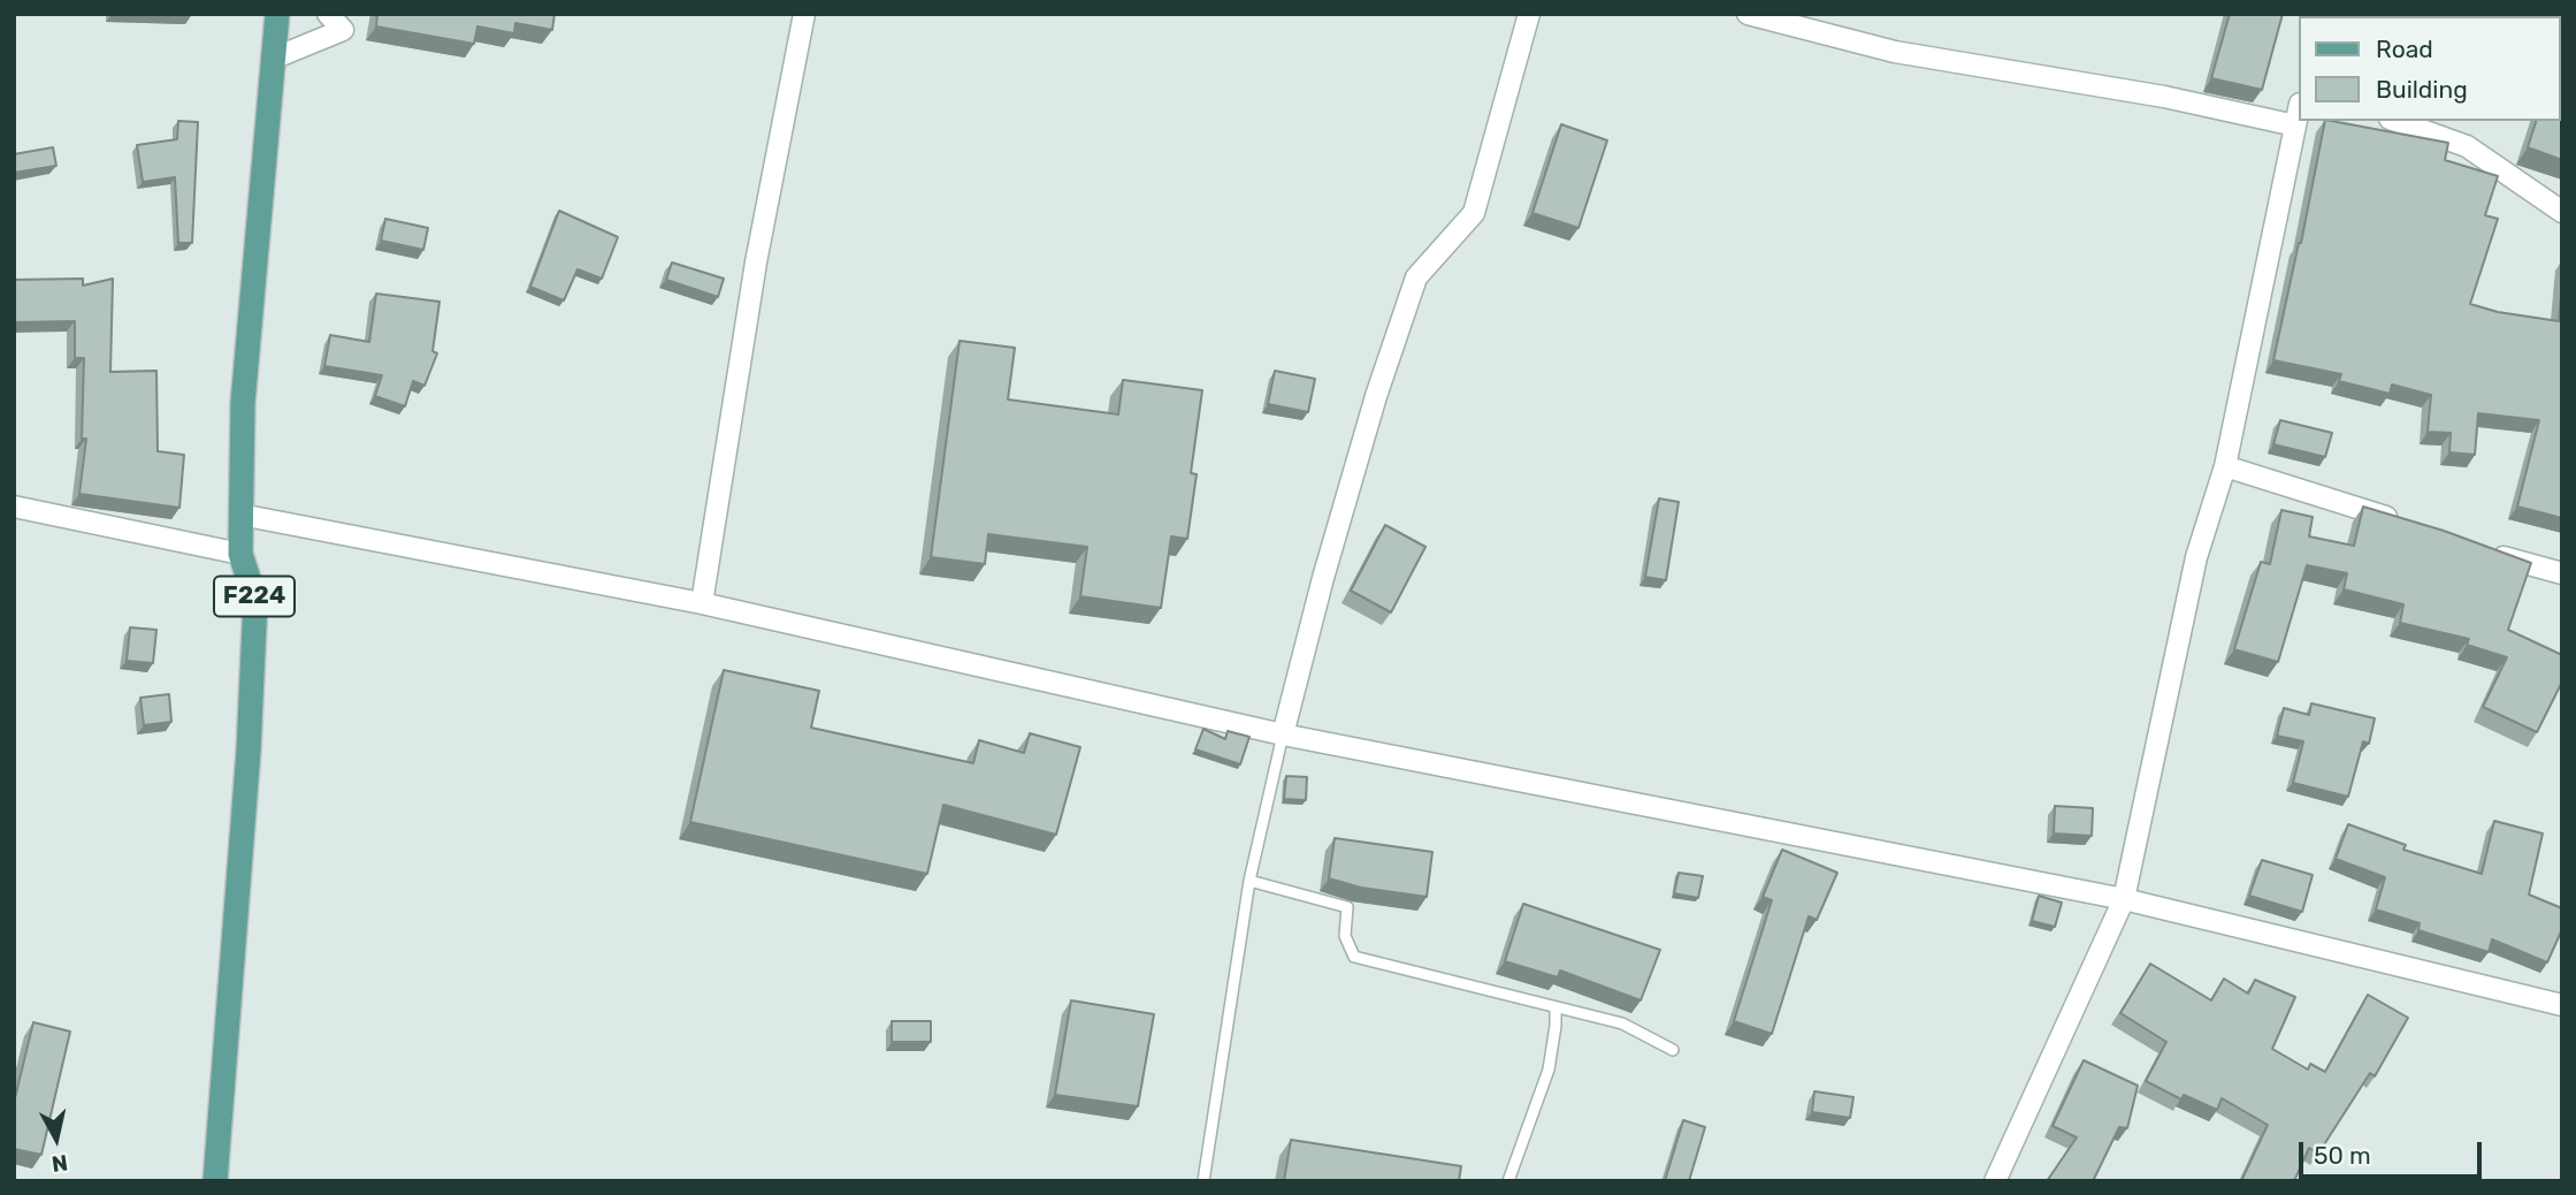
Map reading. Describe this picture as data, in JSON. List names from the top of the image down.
{
  "streets": {
    "main road": ["F224"]
  },
  "legend": ["Road", "Building"],
  "scale_bar": "50 m",
  "north": "bottom"
}
